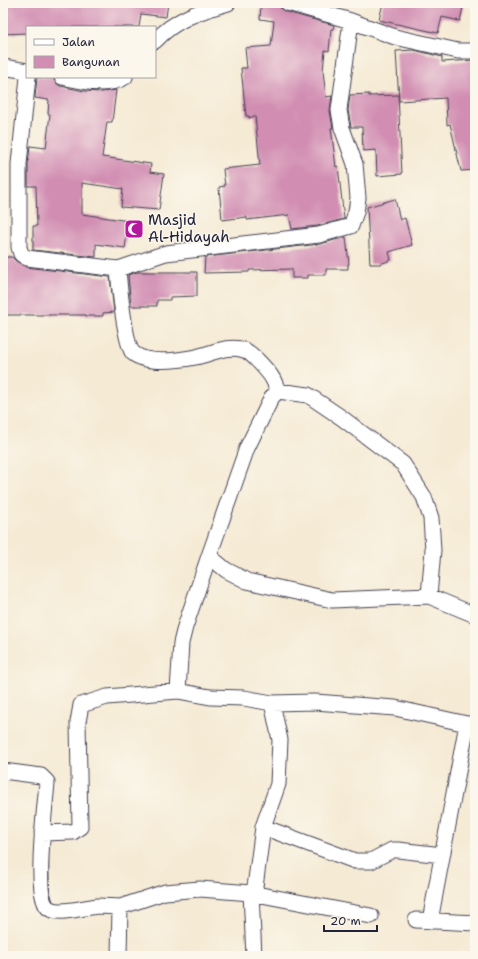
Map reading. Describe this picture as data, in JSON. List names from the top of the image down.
{
  "places": {
    "mosque": ["Masjid Al-Hidayah"]
  },
  "legend": ["Jalan", "Bangunan"],
  "scale_bar": "20 m"
}
